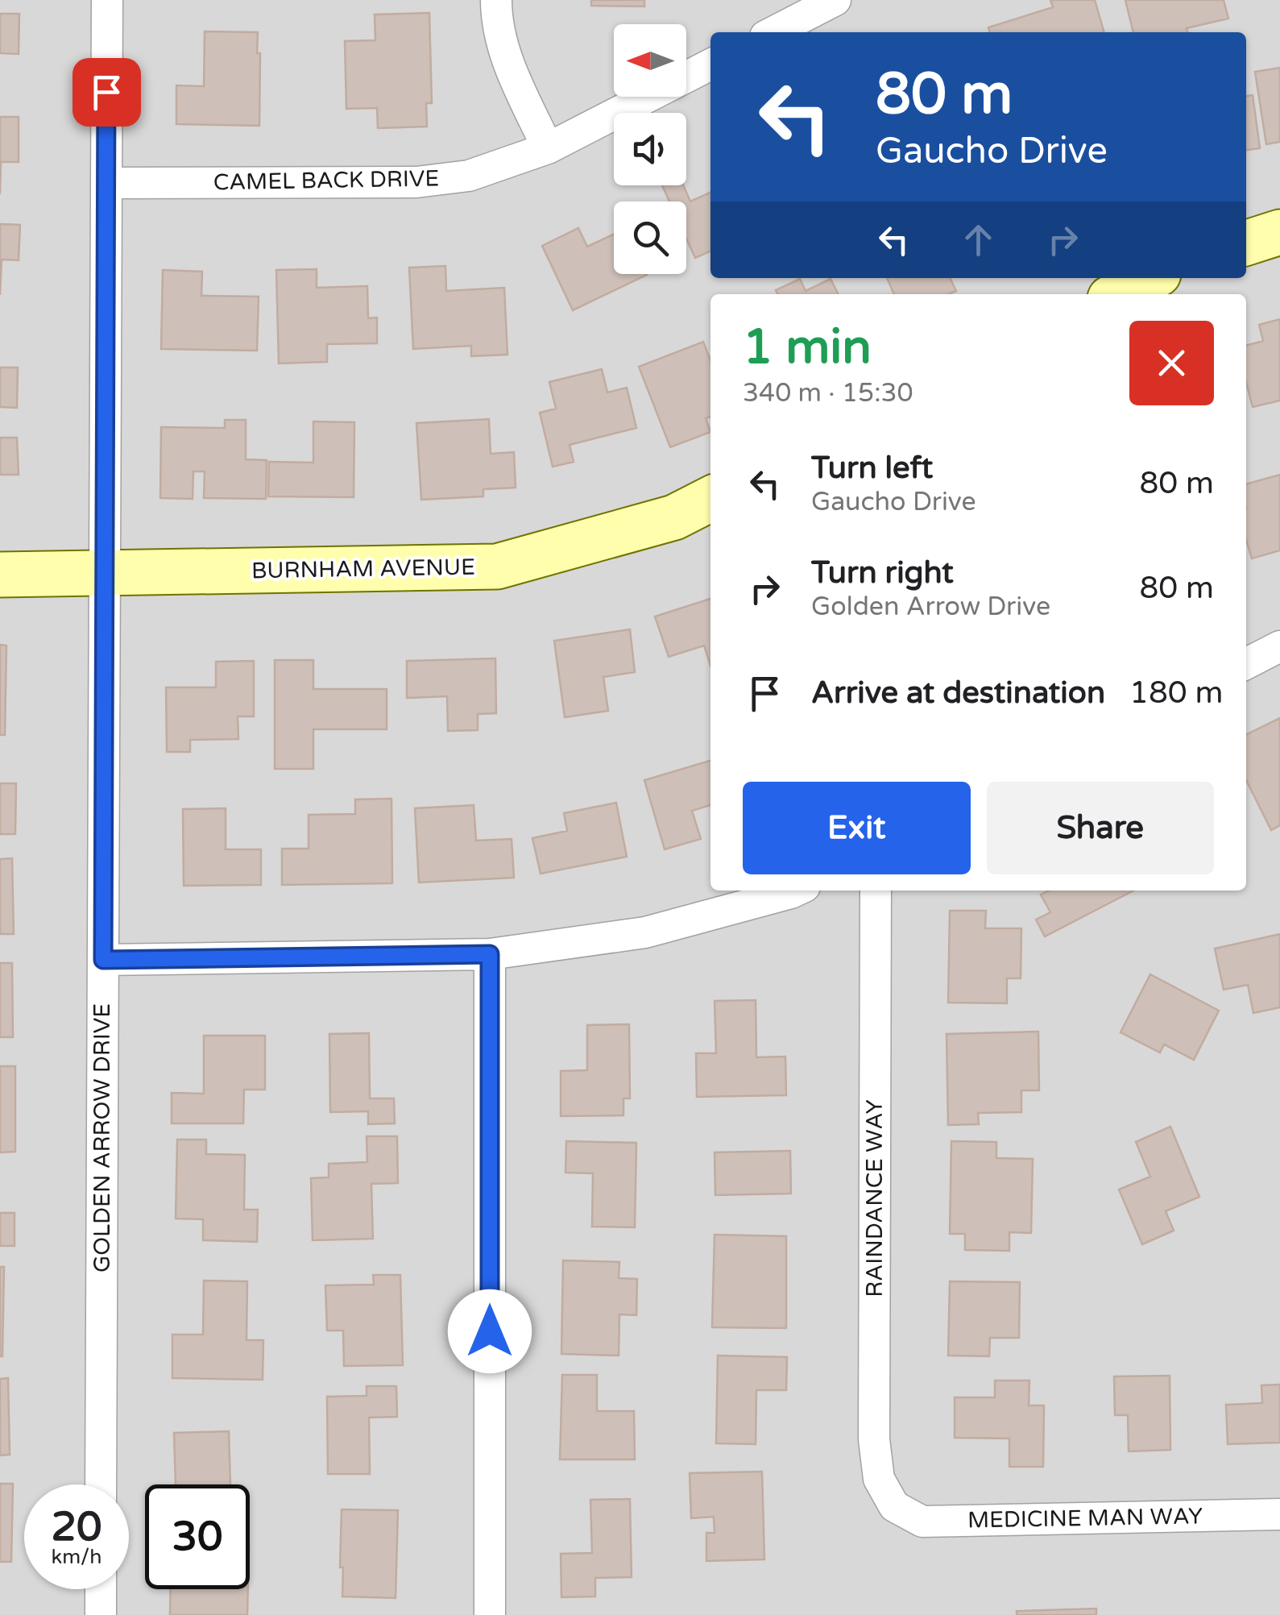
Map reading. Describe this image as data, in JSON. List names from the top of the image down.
{
  "streets": {
    "street": [
      "CAMEL BACK DRIVE",
      "BURNHAM AVENUE",
      "GOLDEN ARROW DRIVE",
      "RAINDANCE WAY",
      "MEDICINE MAN WAY"
    ]
  },
  "crossings": [
    ["CAMEL BACK DRIVE", "GOLDEN ARROW DRIVE"],
    ["BURNHAM AVENUE", "GOLDEN ARROW DRIVE"],
    ["RAINDANCE WAY", "MEDICINE MAN WAY"]
  ],
  "north": "left",
  "page": {
    "turn": ["80 m", "Gaucho Drive"],
    "heading": ["1 min", "340 m · 15:30"],
    "list": [
      {
        "name": "Turn left",
        "note": "Gaucho Drive",
        "value": "80 m"
      },
      {
        "name": "Turn right",
        "note": "Golden Arrow Drive",
        "value": "80 m"
      },
      {
        "name": "Arrive at destination",
        "value": "180 m"
      }
    ],
    "buttons": ["Exit", "Share"],
    "speed": "20 km/h",
    "limit": "30"
  }
}
